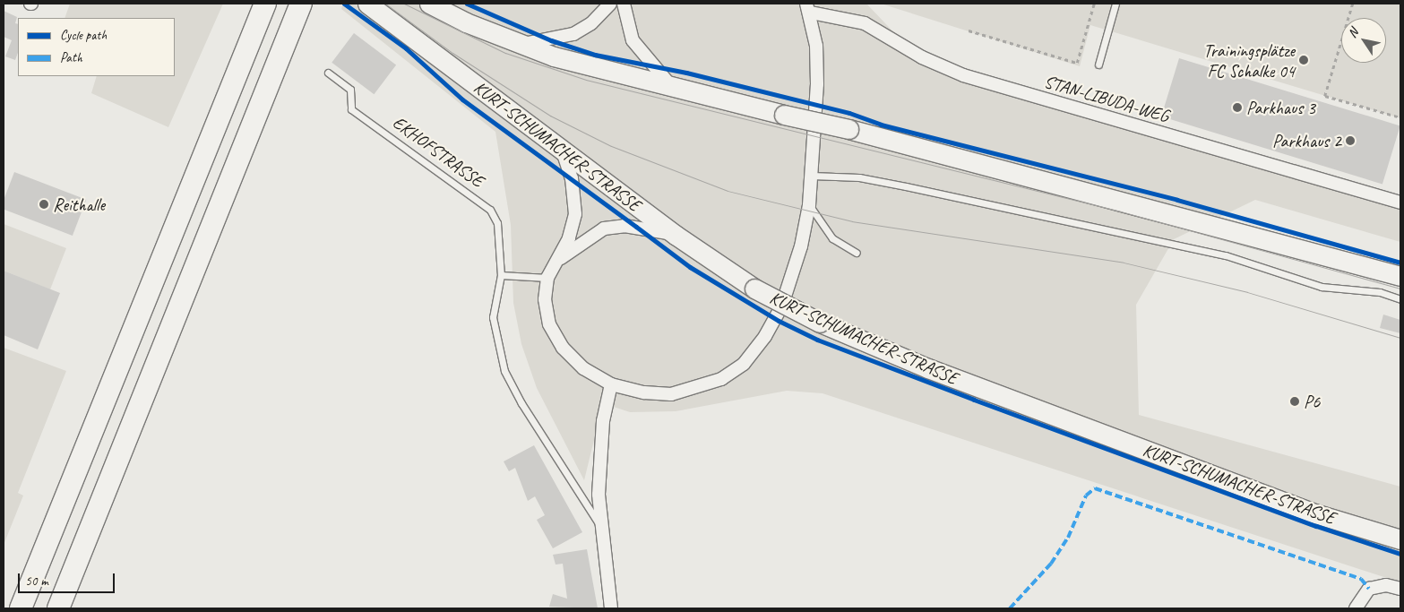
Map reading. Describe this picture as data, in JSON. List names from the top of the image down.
{
  "streets": {
    "main road": ["KURT-SCHUMACHER-STRASSE"],
    "street": ["STAN-LIBUDA-WEG", "EKHOFSTRASSE"]
  },
  "places": [
    "Trainingsplätze FC Schalke 04",
    "Parkhaus 3",
    "Parkhaus 2",
    "Reithalle",
    "P6"
  ],
  "legend": ["Cycle path", "Path"],
  "scale_bar": "50 m",
  "north": "top left"
}
